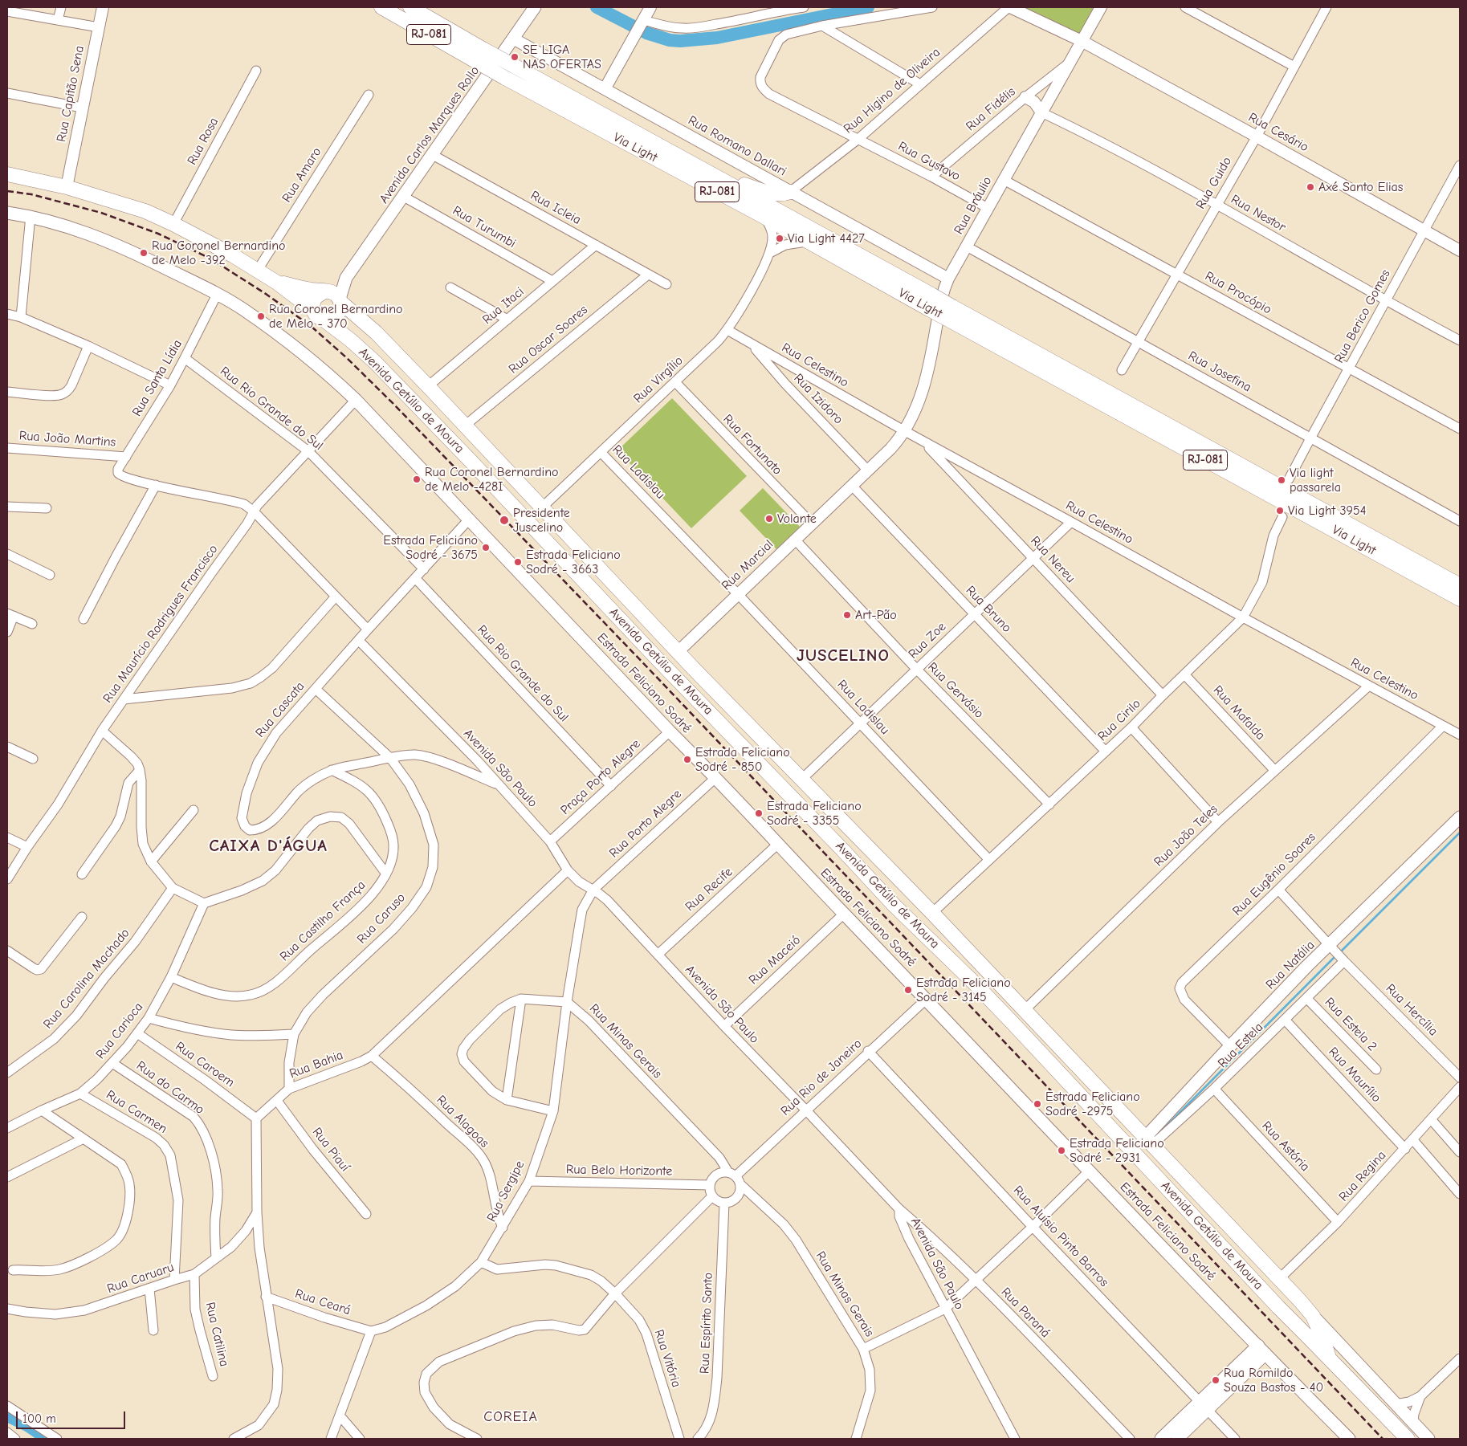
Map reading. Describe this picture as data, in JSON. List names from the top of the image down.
{
  "streets": {
    "main road": [
      "RJ-081",
      "Avenida Carlos Marques Rollo",
      "Via Light",
      "Avenida Getúlio de Moura",
      "Estrada Feliciano Sodré",
      "Rua Natália"
    ],
    "street": [
      "Rua Higino de Oliveira",
      "Rua Capitão Sena",
      "Rua Fidélis",
      "Rua Cesário",
      "Rua Rosa",
      "Rua Romano Dallari",
      "Rua Gustavo",
      "Rua Amaro",
      "Rua Guido",
      "Rua Bráulio",
      "Rua Icleia",
      "Rua Nestor",
      "Rua Turumbi",
      "Rua Procópio",
      "Rua Itaci",
      "Rua Berico Gomes",
      "Rua Oscar Soares",
      "Rua Celestino",
      "Rua Josefina",
      "Rua Santa Lídia",
      "Rua Virgílio",
      "Rua Izidoro",
      "Rua Rio Grande do Sul",
      "Rua João Martins",
      "Rua Fortunato",
      "Rua Ladislau",
      "Rua Nereu",
      "Rua Marcial",
      "Rua Bruno",
      "Rua Maurício Rodrigues Francisco",
      "Rua Zoe",
      "Rua Gervásio",
      "Rua Cascata",
      "Rua Mafalda",
      "Rua Cirilo",
      "Avenida São Paulo",
      "Praça Porto Alegre",
      "Rua Porto Alegre",
      "Rua João Teles",
      "Rua Eugênio Soares",
      "Rua Recife",
      "Rua Caruso",
      "Rua Castilho França",
      "Rua Maceió",
      "Rua Carolina Machado",
      "Rua Hercília",
      "Rua Estela 2",
      "Rua Carioca",
      "Rua Minas Gerais",
      "Rua Estela",
      "Rua Caroem",
      "Rua Bahia",
      "Rua Maurílio",
      "Rua Rio de Janeiro",
      "Rua do Carmo",
      "Rua Carmen",
      "Rua Alagoas",
      "Rua Astória",
      "Rua Piauí",
      "Rua Belo Horizonte",
      "Rua Regina",
      "Rua Sergipe",
      "Rua Aluísio Pinto Barros",
      "Rua Caruaru",
      "Rua Ceará",
      "Rua Paraná",
      "Rua Espírito Santo",
      "Rua Catilina",
      "Rua Vitória"
    ]
  },
  "crossings": [
    ["Rua Higino de Oliveira", "Rua Cesário"],
    ["Rua Higino de Oliveira", "Rua Romano Dallari"],
    ["Rua Higino de Oliveira", "Rua Gustavo"],
    ["Rua Capitão Sena", "Avenida Getúlio de Moura"],
    ["Rua Fidélis", "Rua Gustavo"],
    ["Rua Fidélis", "Rua Bráulio"],
    ["Rua Cesário", "Rua Guido"],
    ["Rua Cesário", "Rua Bráulio"],
    ["Rua Cesário", "Rua Berico Gomes"],
    ["Avenida Carlos Marques Rollo", "Rua Romano Dallari"],
    ["Avenida Carlos Marques Rollo", "Rua Icleia"],
    ["Avenida Carlos Marques Rollo", "Rua Turumbi"],
    ["Avenida Carlos Marques Rollo", "Avenida Getúlio de Moura"],
    ["Rua Rosa", "Avenida Getúlio de Moura"],
    ["Rua Romano Dallari", "Rua Bráulio"],
    ["Via Light", "Rua Virgílio"],
    ["Rua Gustavo", "Rua Bráulio"],
    ["Rua Amaro", "Avenida Getúlio de Moura"],
    ["Rua Guido", "Rua Nestor"],
    ["Rua Guido", "Rua Procópio"],
    ["Rua Guido", "Rua Josefina"],
    ["Rua Bráulio", "Rua Nestor"],
    ["Rua Bráulio", "Rua Procópio"],
    ["Rua Bráulio", "Rua Celestino"],
    ["Rua Bráulio", "Rua Josefina"],
    ["Rua Bráulio", "Rua Marcial"],
    ["Rua Icleia", "Rua Itaci"],
    ["Rua Icleia", "Rua Oscar Soares"],
    ["Rua Nestor", "Rua Berico Gomes"],
    ["Rua Turumbi", "Rua Itaci"],
    ["Rua Procópio", "Rua Berico Gomes"],
    ["Rua Itaci", "Avenida Getúlio de Moura"],
    ["Rua Berico Gomes", "Rua Josefina"],
    ["Rua Oscar Soares", "Avenida Getúlio de Moura"],
    ["Rua Celestino", "Rua Virgílio"],
    ["Rua Celestino", "Rua Izidoro"],
    ["Rua Celestino", "Rua Nereu"],
    ["Rua Celestino", "Rua Marcial"],
    ["Rua Celestino", "Rua Zoe"],
    ["Rua Celestino", "Rua Cirilo"],
    ["Rua Celestino", "Rua João Teles"],
    ["Rua Celestino", "Rua Eugênio Soares"],
    ["Rua Santa Lídia", "Rua Rio Grande do Sul"],
    ["Rua Santa Lídia", "Rua João Martins"],
    ["Rua Santa Lídia", "Estrada Feliciano Sodré"],
    ["Rua Virgílio", "Avenida Getúlio de Moura"],
    ["Rua Virgílio", "Rua Fortunato"],
    ["Rua Virgílio", "Rua Ladislau"],
    ["Rua Izidoro", "Rua Marcial"],
    ["Avenida Getúlio de Moura", "Rua Marcial"],
    ["Avenida Getúlio de Moura", "Rua Zoe"],
    ["Avenida Getúlio de Moura", "Rua Cirilo"],
    ["Avenida Getúlio de Moura", "Rua João Teles"],
    ["Avenida Getúlio de Moura", "Rua Natália"],
    ["Avenida Getúlio de Moura", "Rua Estela"],
    ["Avenida Getúlio de Moura", "Rua Regina"],
    ["Rua Rio Grande do Sul", "Rua Maurício Rodrigues Francisco"],
    ["Rua Rio Grande do Sul", "Rua Cascata"],
    ["Rua Rio Grande do Sul", "Praça Porto Alegre"],
    ["Rua Fortunato", "Rua Marcial"],
    ["Rua Ladislau", "Rua Marcial"],
    ["Rua Ladislau", "Rua Zoe"],
    ["Rua Ladislau", "Rua Cirilo"],
    ["Rua Nereu", "Rua Zoe"],
    ["Rua Nereu", "Rua Cirilo"],
    ["Rua Marcial", "Rua Bruno"],
    ["Rua Marcial", "Rua Gervásio"],
    ["Rua Bruno", "Rua Zoe"],
    ["Rua Bruno", "Rua Cirilo"],
    ["Rua Maurício Rodrigues Francisco", "Estrada Feliciano Sodré"],
    ["Rua Zoe", "Rua Gervásio"],
    ["Estrada Feliciano Sodré", "Rua Cascata"],
    ["Estrada Feliciano Sodré", "Praça Porto Alegre"],
    ["Estrada Feliciano Sodré", "Rua Porto Alegre"],
    ["Estrada Feliciano Sodré", "Rua Recife"],
    ["Estrada Feliciano Sodré", "Rua Maceió"],
    ["Estrada Feliciano Sodré", "Rua Rio de Janeiro"],
    ["Rua Gervásio", "Rua Cirilo"],
    ["Rua Cascata", "Avenida São Paulo"],
    ["Rua Cascata", "Rua Caruso"],
    ["Rua Cascata", "Rua Castilho França"],
    ["Rua Mafalda", "Rua Cirilo"],
    ["Rua Mafalda", "Rua João Teles"],
    ["Avenida São Paulo", "Praça Porto Alegre"],
    ["Avenida São Paulo", "Rua Porto Alegre"],
    ["Avenida São Paulo", "Rua Recife"],
    ["Avenida São Paulo", "Rua Maceió"],
    ["Avenida São Paulo", "Rua Bahia"],
    ["Avenida São Paulo", "Rua Rio de Janeiro"],
    ["Avenida São Paulo", "Rua Sergipe"],
    ["Avenida São Paulo", "Rua Paraná"],
    ["Rua Porto Alegre", "Rua Sergipe"],
    ["Rua Eugênio Soares", "Rua Natália"],
    ["Rua Eugênio Soares", "Rua Hercília"],
    ["Rua Caruso", "Rua Bahia"],
    ["Rua Castilho França", "Rua Carioca"],
    ["Rua Natália", "Rua Hercília"],
    ["Rua Natália", "Rua Estela"],
    ["Rua Hercília", "Rua Estela"],
    ["Rua Estela 2", "Rua Estela"],
    ["Rua Carioca", "Rua Caroem"],
    ["Rua Carioca", "Rua do Carmo"],
    ["Rua Carioca", "Rua Carmen"],
    ["Rua Minas Gerais", "Rua Rio de Janeiro"],
    ["Rua Minas Gerais", "Rua Belo Horizonte"],
    ["Rua Minas Gerais", "Rua Sergipe"],
    ["Rua Minas Gerais", "Rua Espírito Santo"],
    ["Rua Estela", "Rua Maurílio"],
    ["Rua Estela", "Rua Astória"],
    ["Rua Caroem", "Rua Bahia"],
    ["Rua Bahia", "Rua Alagoas"],
    ["Rua Bahia", "Rua Piauí"],
    ["Rua Maurílio", "Rua Regina"],
    ["Rua Rio de Janeiro", "Rua Belo Horizonte"],
    ["Rua Rio de Janeiro", "Rua Aluísio Pinto Barros"],
    ["Rua Rio de Janeiro", "Rua Espírito Santo"],
    ["Rua do Carmo", "Rua Caruaru"],
    ["Rua Carmen", "Rua Caruaru"],
    ["Rua Alagoas", "Rua Sergipe"],
    ["Rua Astória", "Rua Regina"],
    ["Rua Belo Horizonte", "Rua Sergipe"],
    ["Rua Belo Horizonte", "Rua Espírito Santo"],
    ["Rua Sergipe", "Rua Ceará"],
    ["Rua Sergipe", "Rua Vitória"],
    ["Rua Caruaru", "Rua Catilina"]
  ],
  "districts": ["JUSCELINO", "CAIXA D'ÁGUA", "COREIA"],
  "places": [
    "SE LIGA NAS OFERTAS",
    "Axé Santo Elias",
    "Via Light 4427",
    "Rua Coronel Bernardino de Melo -392",
    "Rua Coronel Bernardino de Melo - 370",
    "Rua Coronel Bernardino de Melo -428I",
    "Via light passarela",
    "Via Light 3954",
    "Volante",
    "Presidente Juscelino",
    "Estrada Feliciano Sodré - 3675",
    "Estrada Feliciano Sodré - 3663",
    "Art-Pão",
    "Estrada Feliciano Sodré - 850",
    "Estrada Feliciano Sodré - 3355",
    "Estrada Feliciano Sodré - 3145",
    "Estrada Feliciano Sodré -2975",
    "Estrada Feliciano Sodré - 2931",
    "Rua Romildo Souza Bastos - 40"
  ],
  "scale_bar": "100 m"
}
